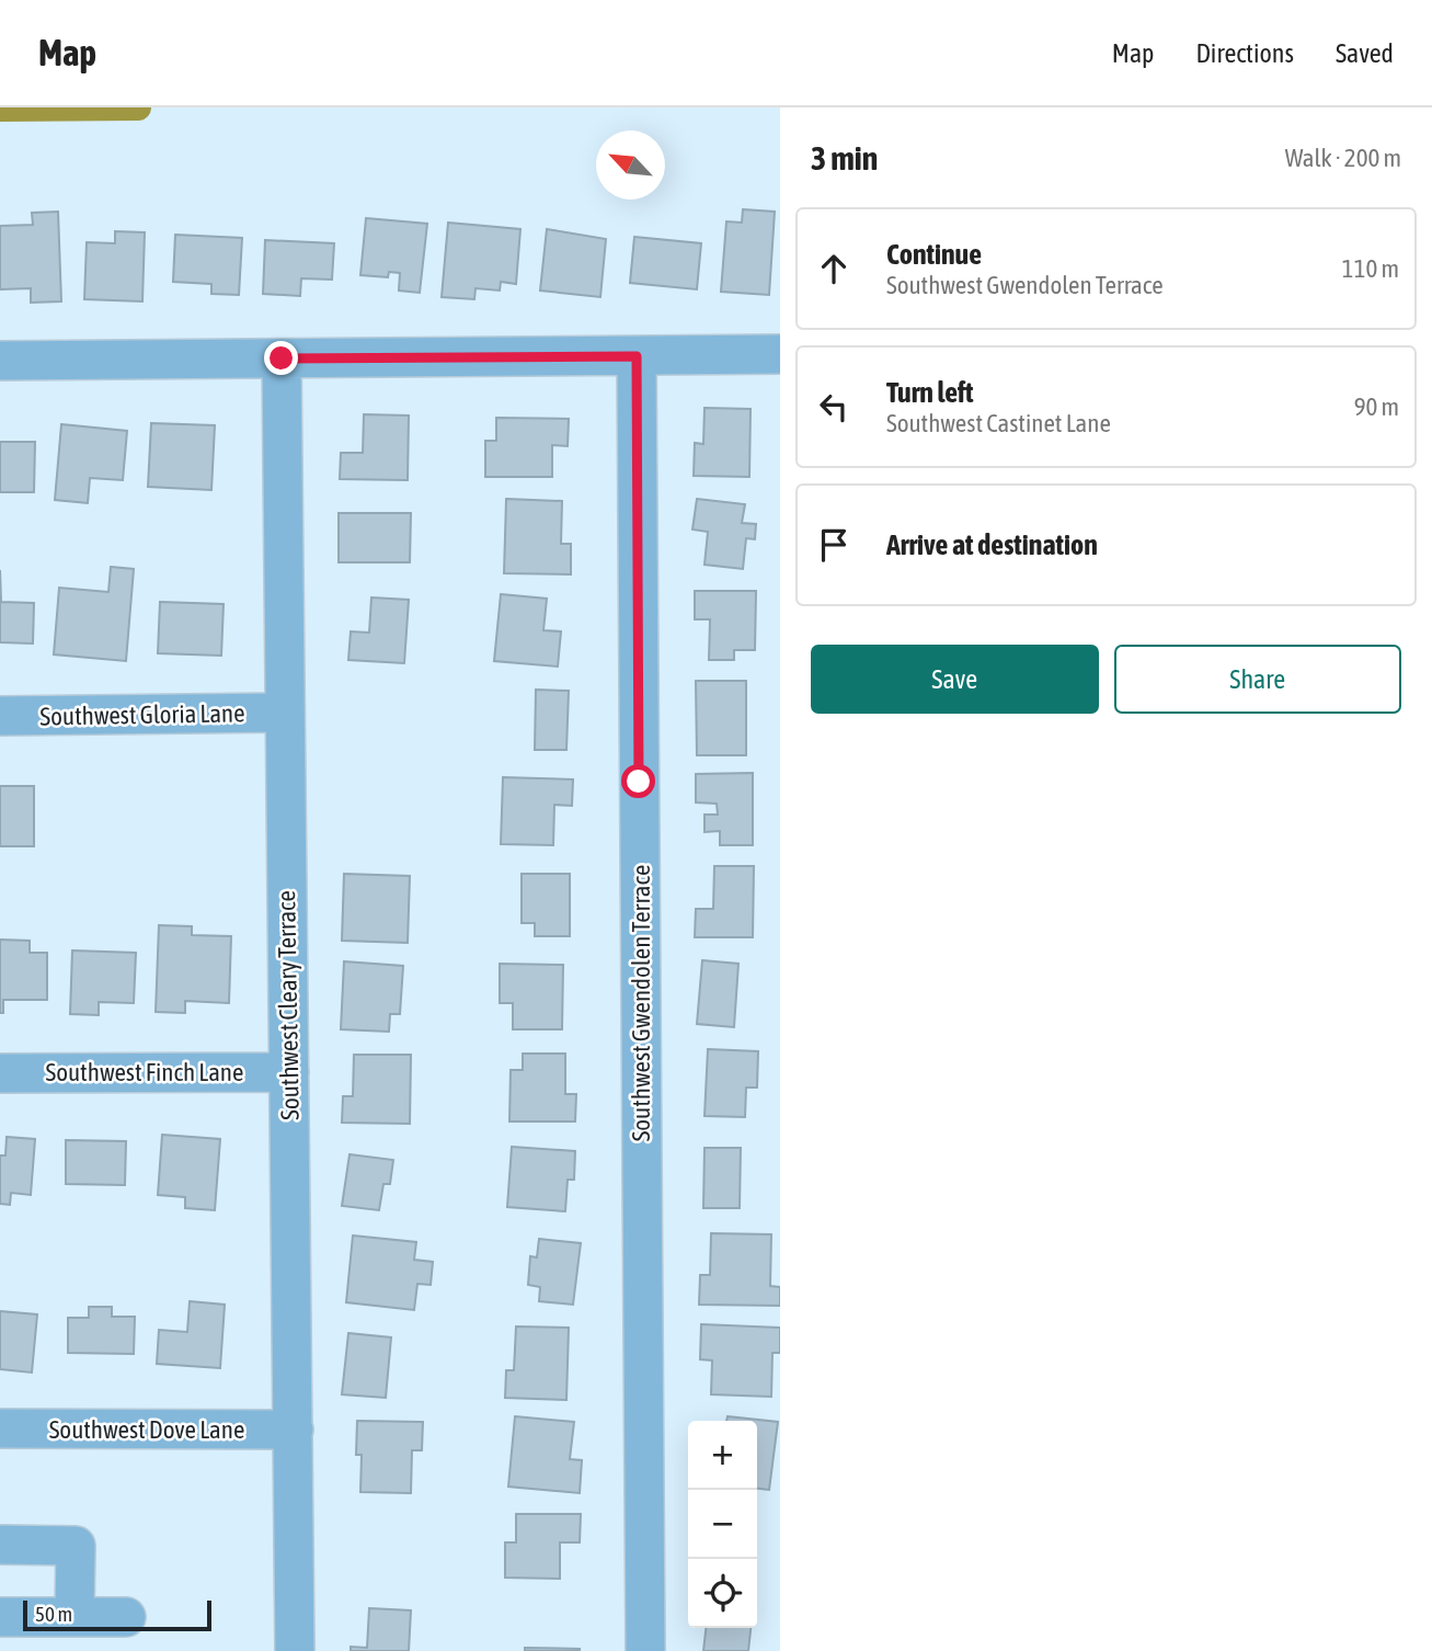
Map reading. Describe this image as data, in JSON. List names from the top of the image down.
{
  "streets": {
    "street": [
      "Southwest Gloria Lane",
      "Southwest Gwendolen Terrace",
      "Southwest Cleary Terrace",
      "Southwest Finch Lane",
      "Southwest Dove Lane"
    ]
  },
  "crossings": [
    ["Southwest Gloria Lane", "Southwest Cleary Terrace"],
    ["Southwest Cleary Terrace", "Southwest Finch Lane"],
    ["Southwest Cleary Terrace", "Southwest Dove Lane"]
  ],
  "scale_bar": "50 m",
  "north": "top left",
  "page": {
    "header": "Map",
    "nav": ["Map", "Directions", "Saved"],
    "heading": ["3 min", "Walk · 200 m"],
    "list": [
      ["Continue", "Southwest Gwendolen Terrace", "110 m"],
      ["Turn left", "Southwest Castinet Lane", "90 m"],
      "Arrive at destination"
    ],
    "buttons": ["Save", "Share"],
    "map_buttons": ["+", "−"],
    "scale": "50 m"
  }
}
